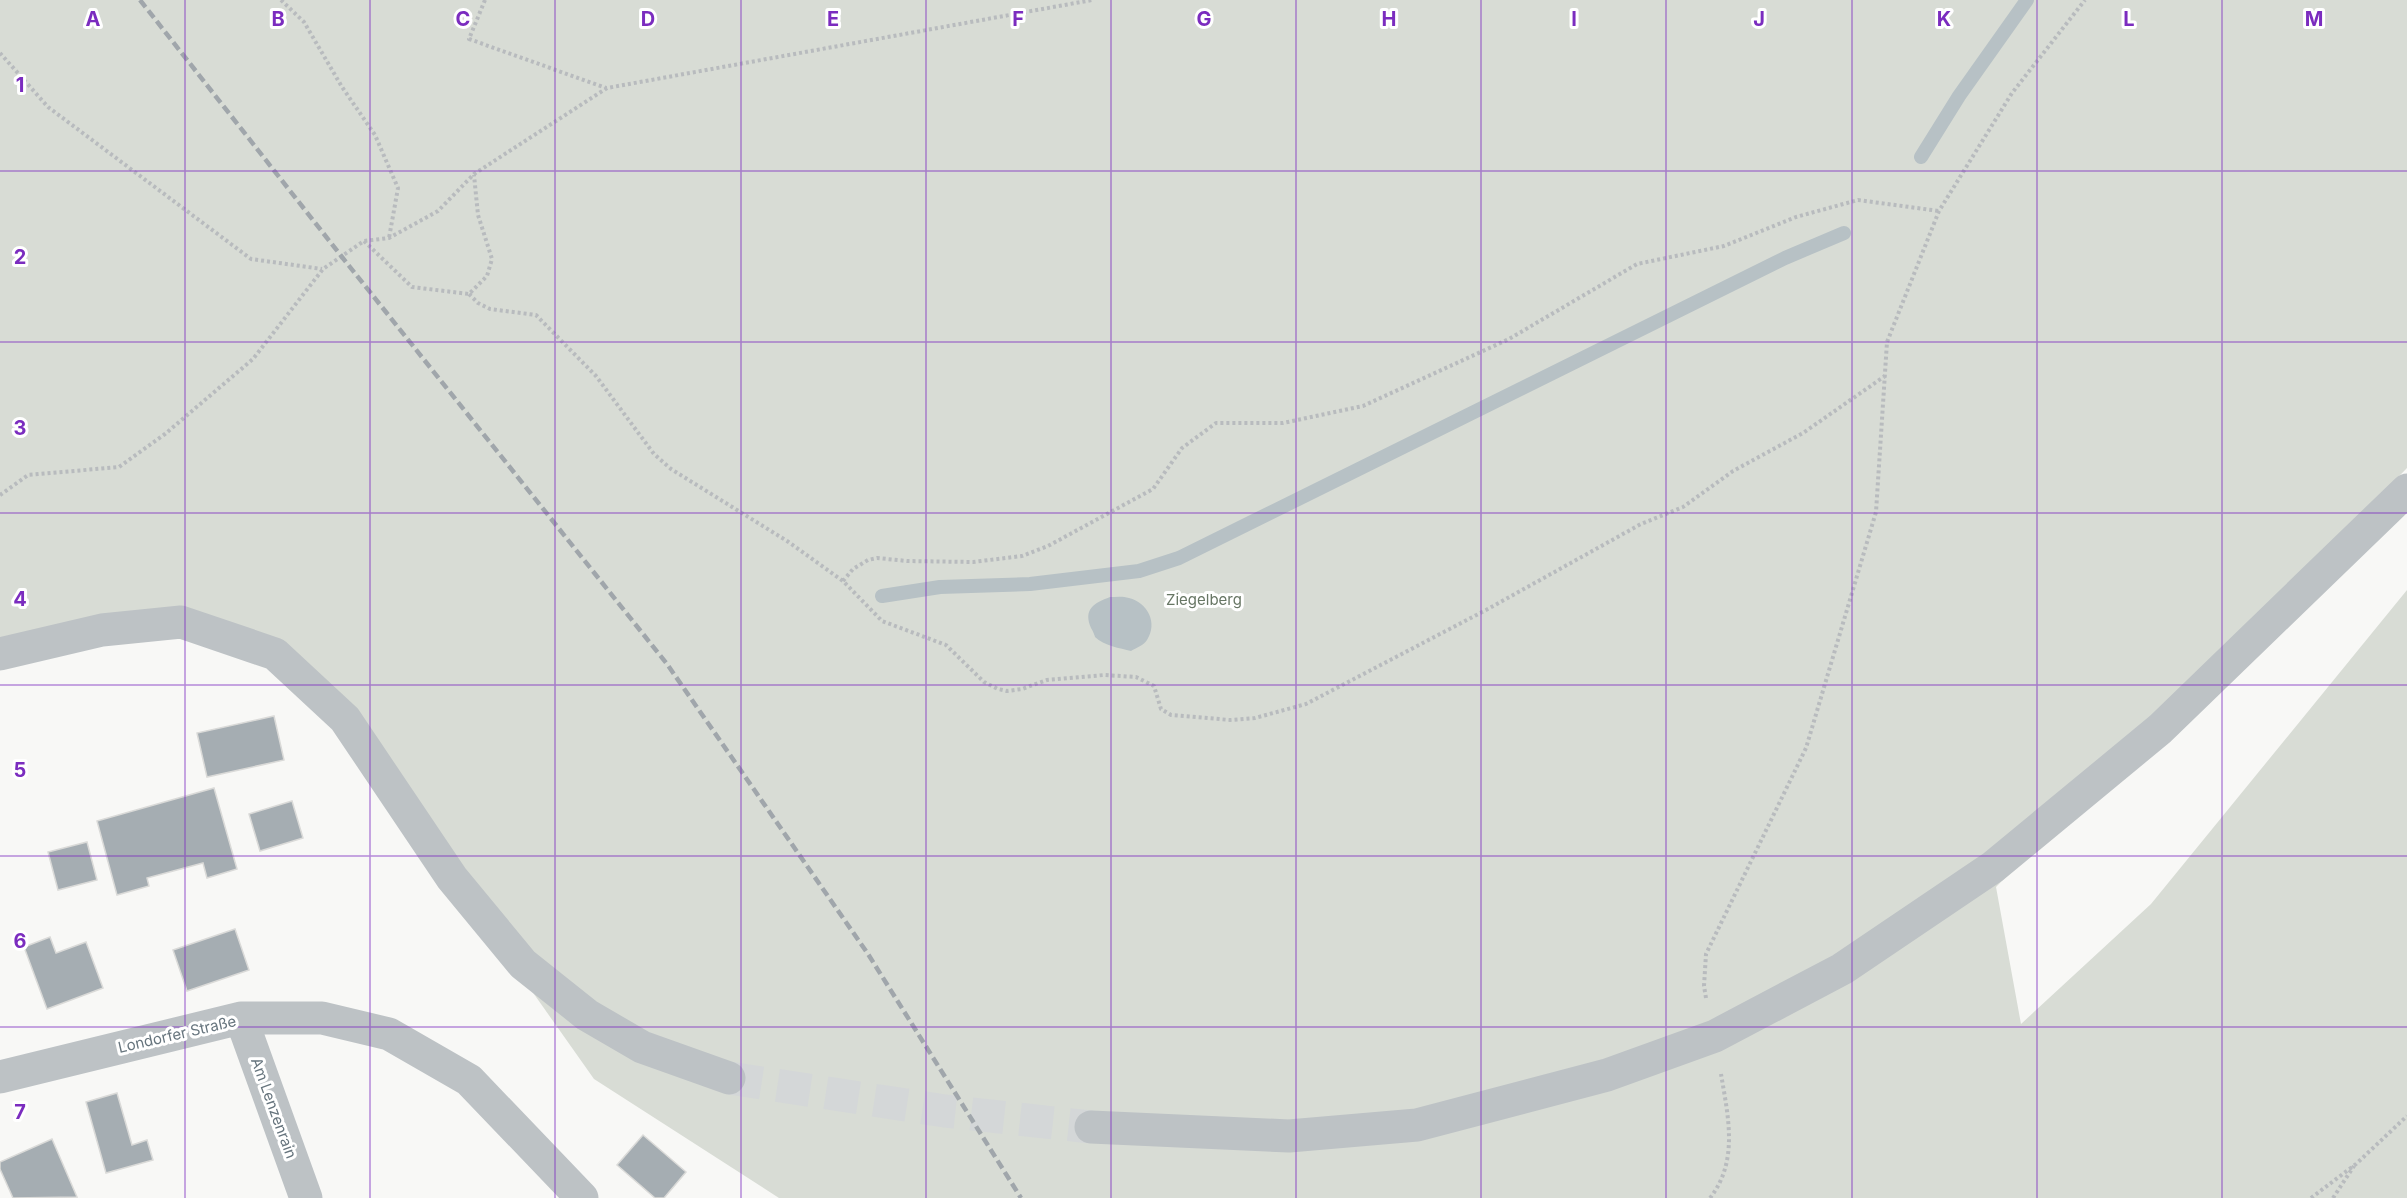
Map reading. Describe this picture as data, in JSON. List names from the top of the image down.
{
  "streets": {
    "street": ["Londorfer Straße", "Am Lenzenrain"]
  },
  "crossings": [
    ["Londorfer Straße", "Am Lenzenrain"]
  ],
  "parks": ["Ziegelberg"],
  "grid": {
    "columns": [
      "A",
      "B",
      "C",
      "D",
      "E",
      "F",
      "G",
      "H",
      "I",
      "J",
      "K",
      "L",
      "M"
    ],
    "rows": [
      "1",
      "2",
      "3",
      "4",
      "5",
      "6",
      "7"
    ]
  }
}
